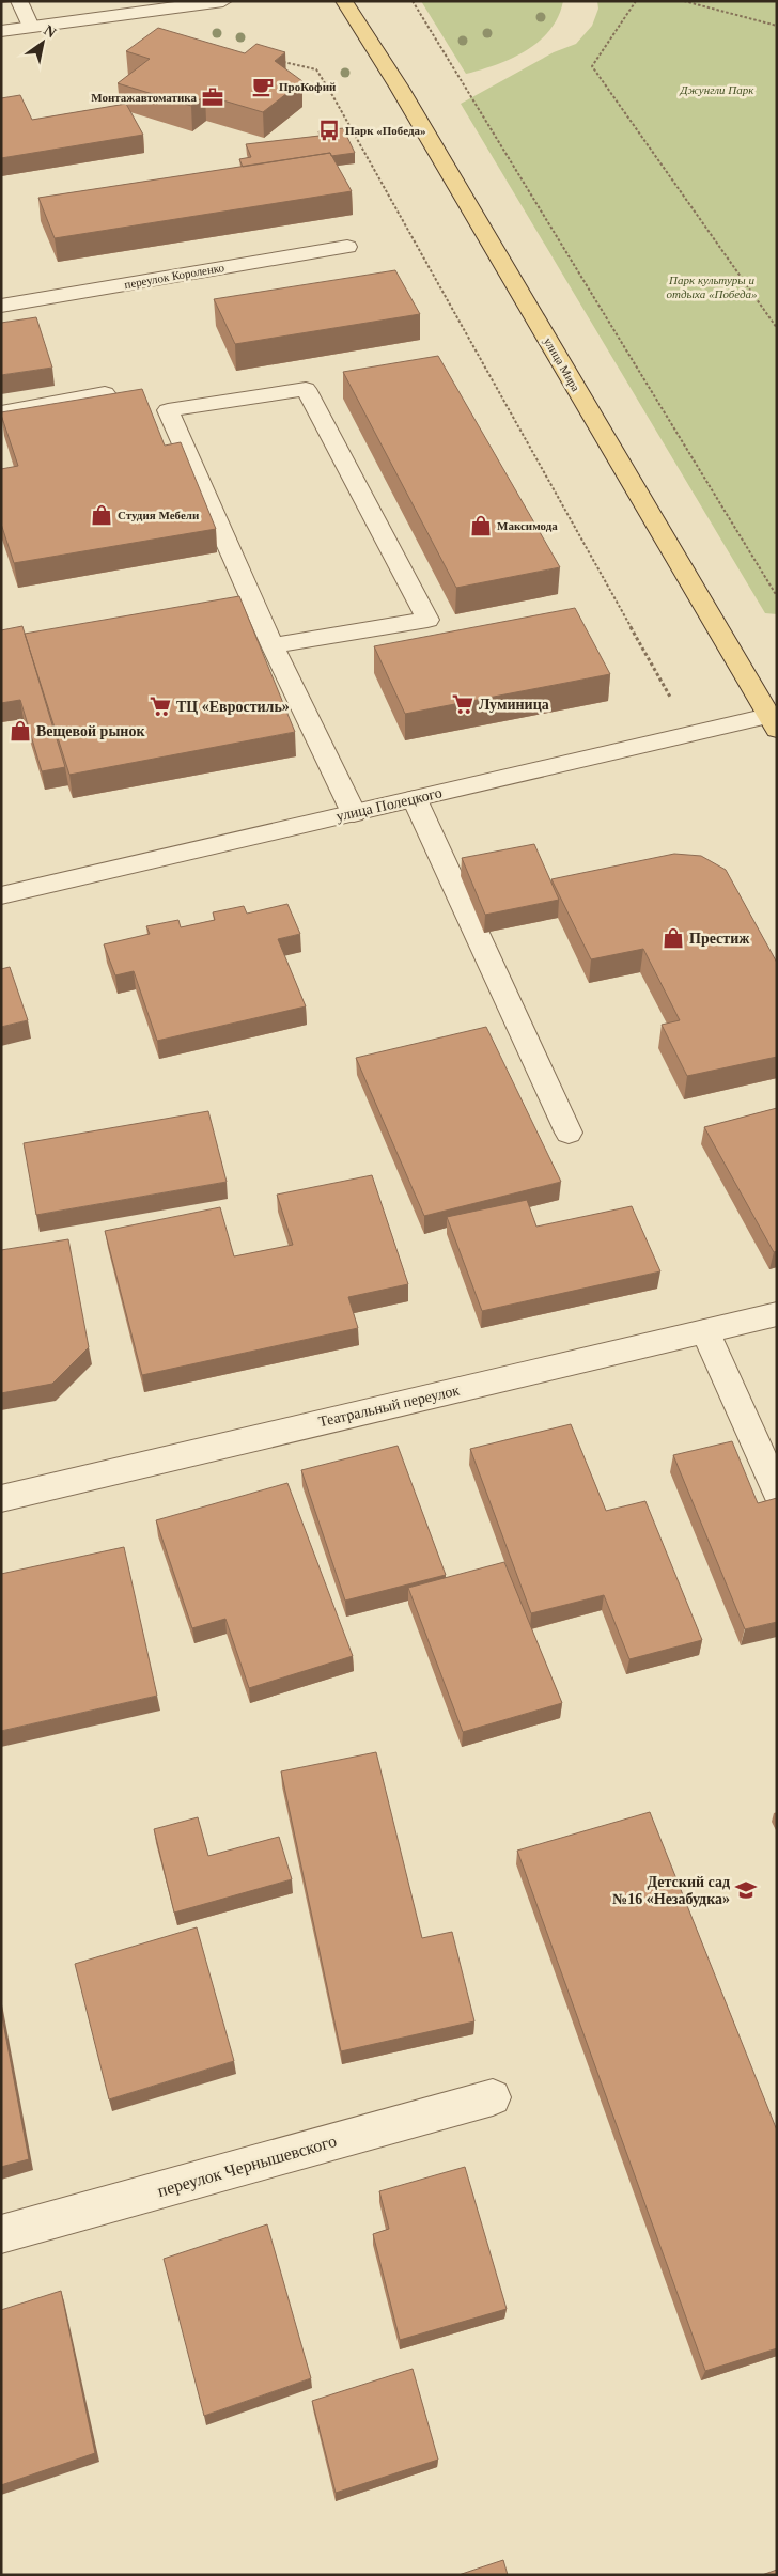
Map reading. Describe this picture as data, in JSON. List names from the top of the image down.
{
  "streets": {
    "main road": ["улица Мира"],
    "street": [
      "переулок Короленко",
      "улица Полецкого",
      "Театральный переулок",
      "переулок Чернышевского"
    ]
  },
  "crossings": [
    ["улица Мира", "улица Полецкого"]
  ],
  "parks": ["Джунгли Парк", "Парк культуры и отдыха «Победа»"],
  "places": {
    "cafe": ["ПроКофий"],
    "office": ["Монтажавтоматика"],
    "bus stop": ["Парк «Победа»"],
    "shop": [
      "Студия Мебели",
      "Максимода",
      "Вещевой рынок",
      "Престиж"
    ],
    "supermarket": ["Луминица", "ТЦ «Евростиль»"],
    "school or university": ["Детский сад №16 «Незабудка»"]
  },
  "north": "top right"
}
